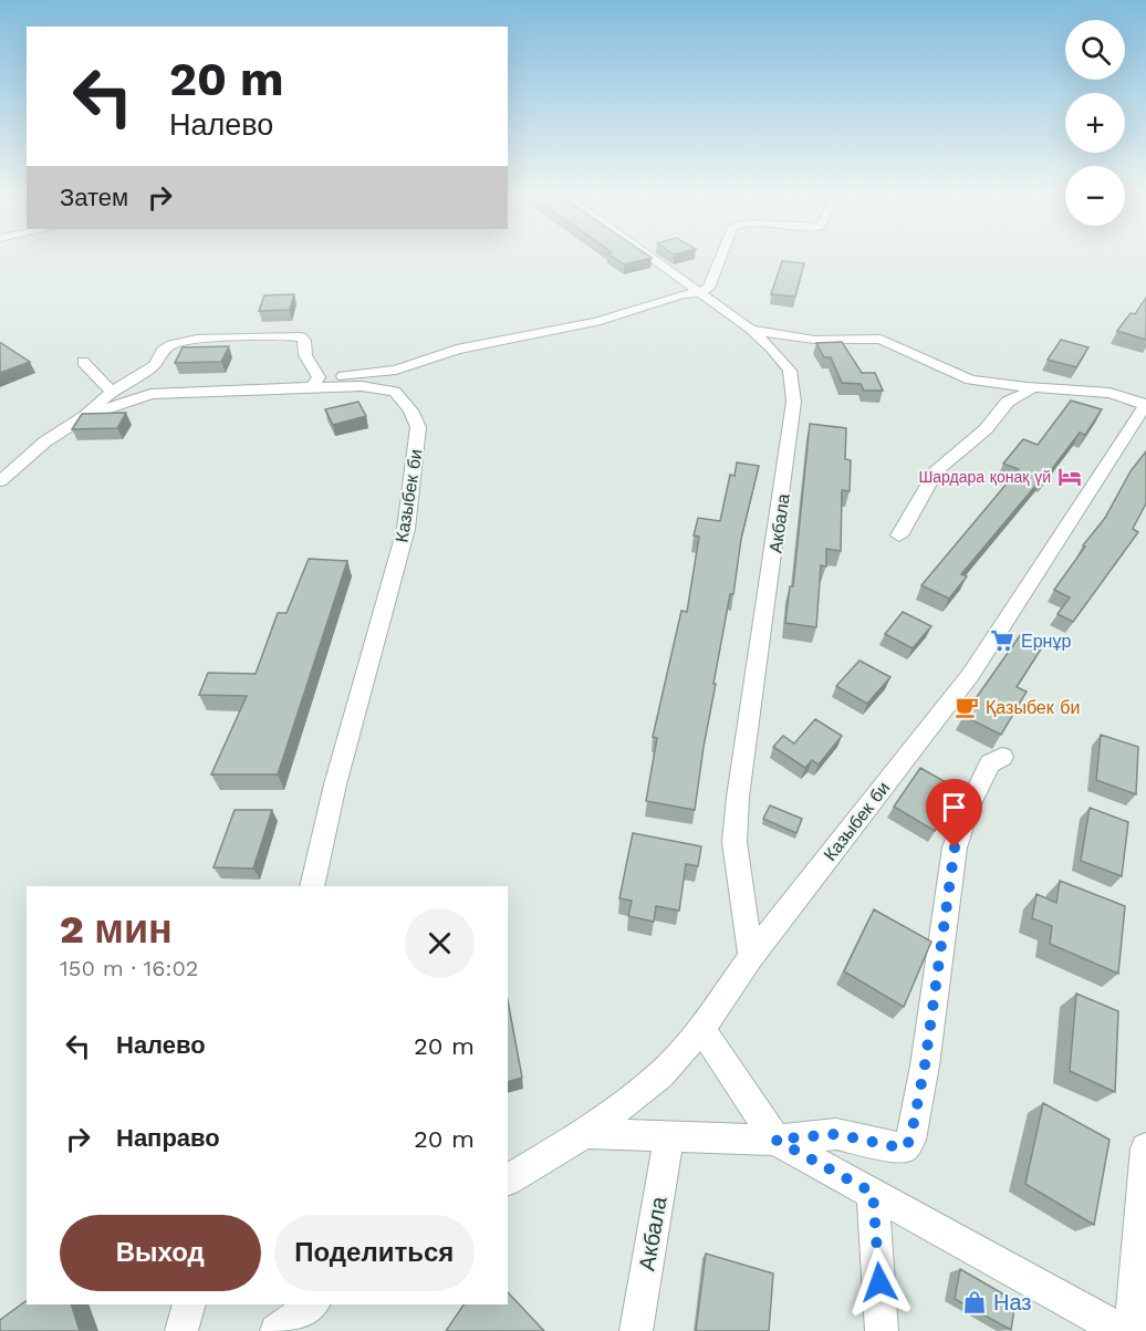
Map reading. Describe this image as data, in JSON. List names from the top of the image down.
{
  "streets": {
    "street": ["Казыбек би", "Акбала"]
  },
  "crossings": [
    ["Казыбек би", "Акбала"]
  ],
  "places": {
    "hotel": ["Шардара қонақ үй"],
    "supermarket": ["Ернұр"],
    "cafe": ["Қазыбек би"],
    "shop": ["Наз"]
  },
  "page": {
    "map_buttons": ["+", "−"],
    "turn": ["20 m", "Налево"],
    "then": "Затем",
    "heading": ["2 мин", "150 m · 16:02"],
    "list": [
      {
        "name": "Налево",
        "value": "20 m"
      },
      {
        "name": "Направо",
        "value": "20 m"
      }
    ],
    "buttons": ["Выход", "Поделиться"]
  }
}
